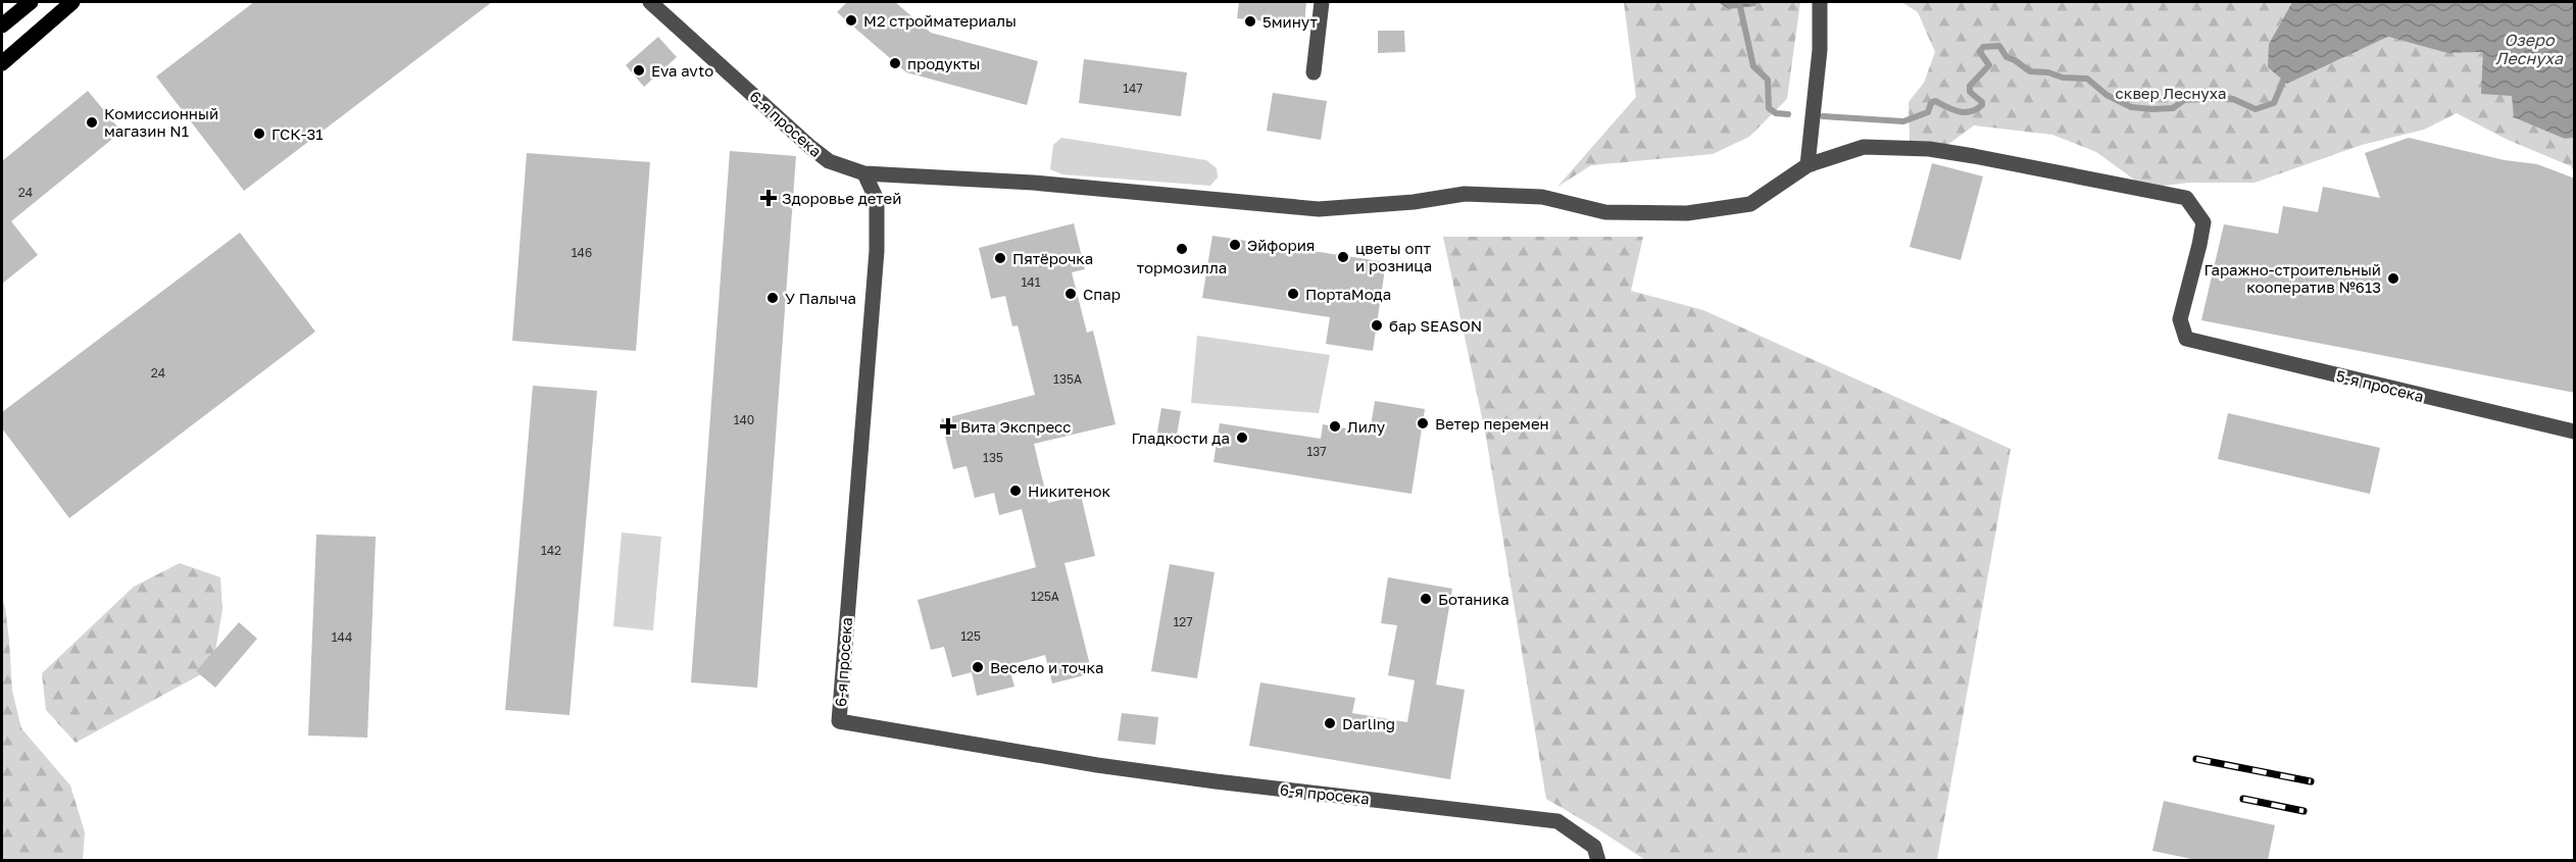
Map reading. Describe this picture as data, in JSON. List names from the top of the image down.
{
  "streets": {
    "street": ["6-я просека", "5-я просека"]
  },
  "water": ["Озеро Леснуха"],
  "parks": ["сквер Леснуха"],
  "places": {
    "other": [
      "М2 стройматериалы",
      "5минут",
      "продукты",
      "Eva avto",
      "Комиссионный магазин N1",
      "ГСК-31",
      "Эйфория",
      "тормозилла",
      "цветы опт и розница",
      "Пятёрочка",
      "Гаражно-строительный кооператив №613",
      "Спар",
      "ПортаМода",
      "У Палыча",
      "бар SEASON",
      "Ветер перемен",
      "Лилу",
      "Гладкости да",
      "Никитенок",
      "Ботаника",
      "Весело и точка",
      "Darling"
    ],
    "health": ["Здоровье детей", "Вита Экспресс"]
  },
  "house_numbers": [
    "147",
    "24",
    "146",
    "141",
    "24",
    "135А",
    "140",
    "137",
    "135",
    "142",
    "125А",
    "127",
    "125",
    "144"
  ]
}
